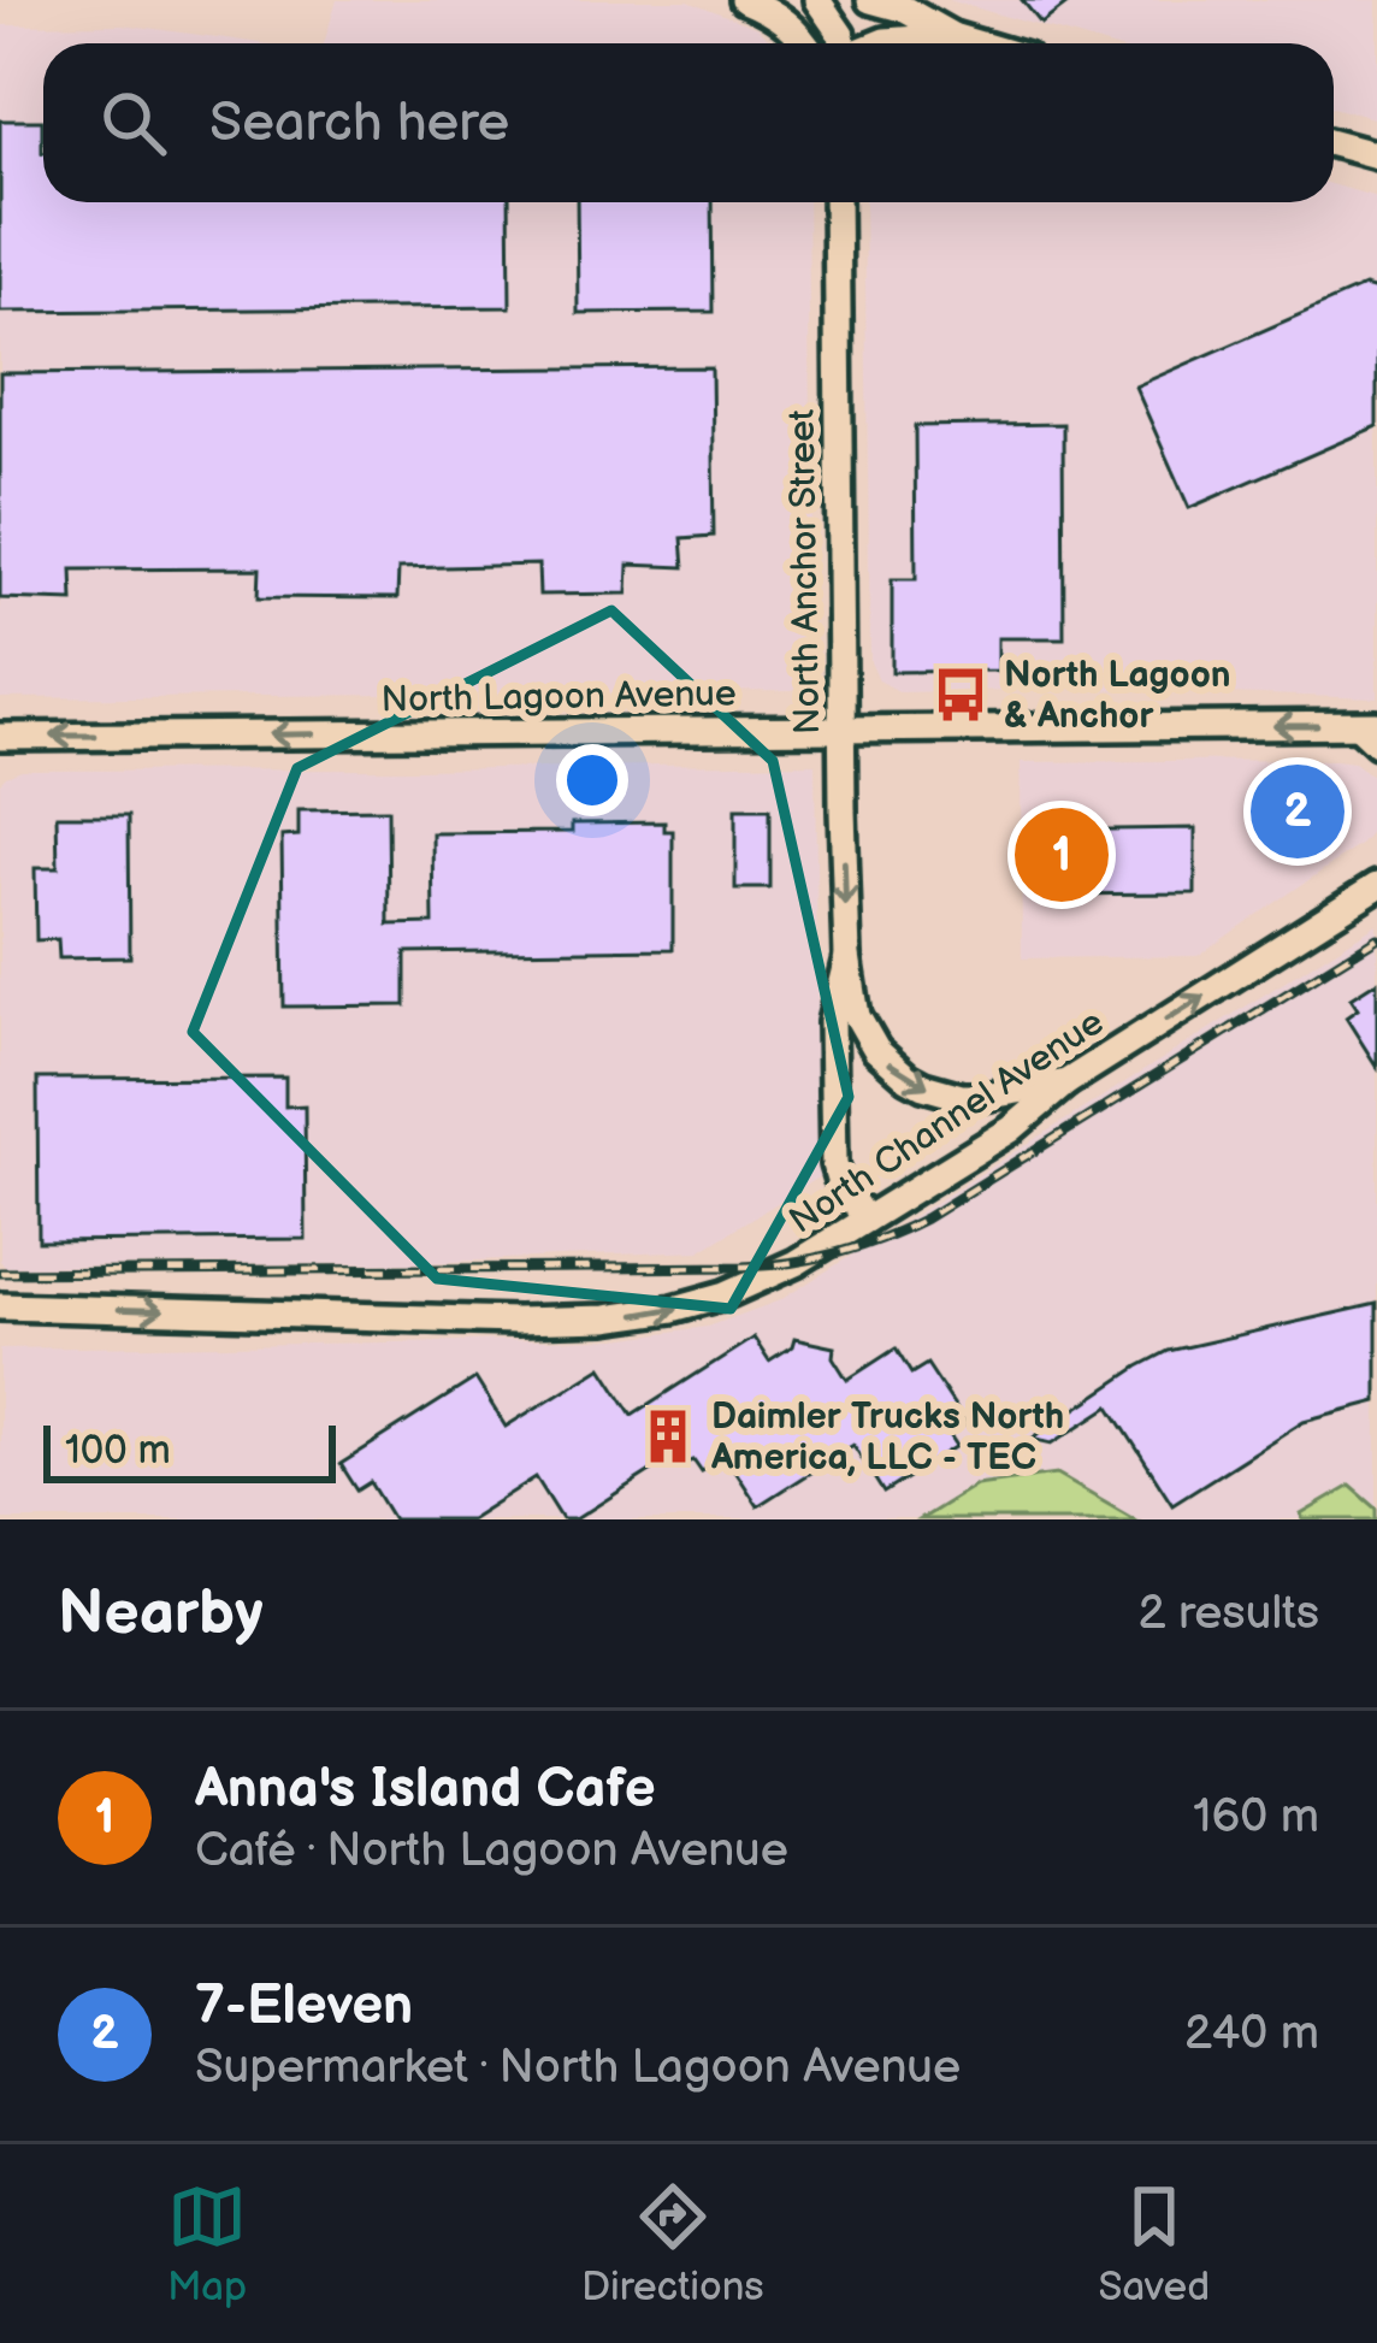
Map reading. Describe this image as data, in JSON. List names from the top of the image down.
{
  "streets": {
    "street": ["North Anchor Street", "North Lagoon Avenue", "North Channel Avenue"]
  },
  "crossings": [
    ["North Anchor Street", "North Lagoon Avenue"],
    ["North Anchor Street", "North Channel Avenue"]
  ],
  "one_way": ["North Lagoon Avenue", "North Channel Avenue"],
  "places": {
    "bus stop": ["North Lagoon & Anchor"],
    "building": ["Daimler Trucks North America, LLC - TEC"]
  },
  "scale_bar": "100 m",
  "page": {
    "search": "Search here",
    "pins": ["2", "1"],
    "scale": "100 m",
    "heading": ["Nearby", "2 results"],
    "list": [
      {
        "mark": "1",
        "name": "Anna's Island Cafe",
        "note": "Café · North Lagoon Avenue",
        "value": "160 m"
      },
      {
        "mark": "2",
        "name": "7-Eleven",
        "note": "Supermarket · North Lagoon Avenue",
        "value": "240 m"
      }
    ],
    "nav": ["Map", "Directions", "Saved"]
  }
}
